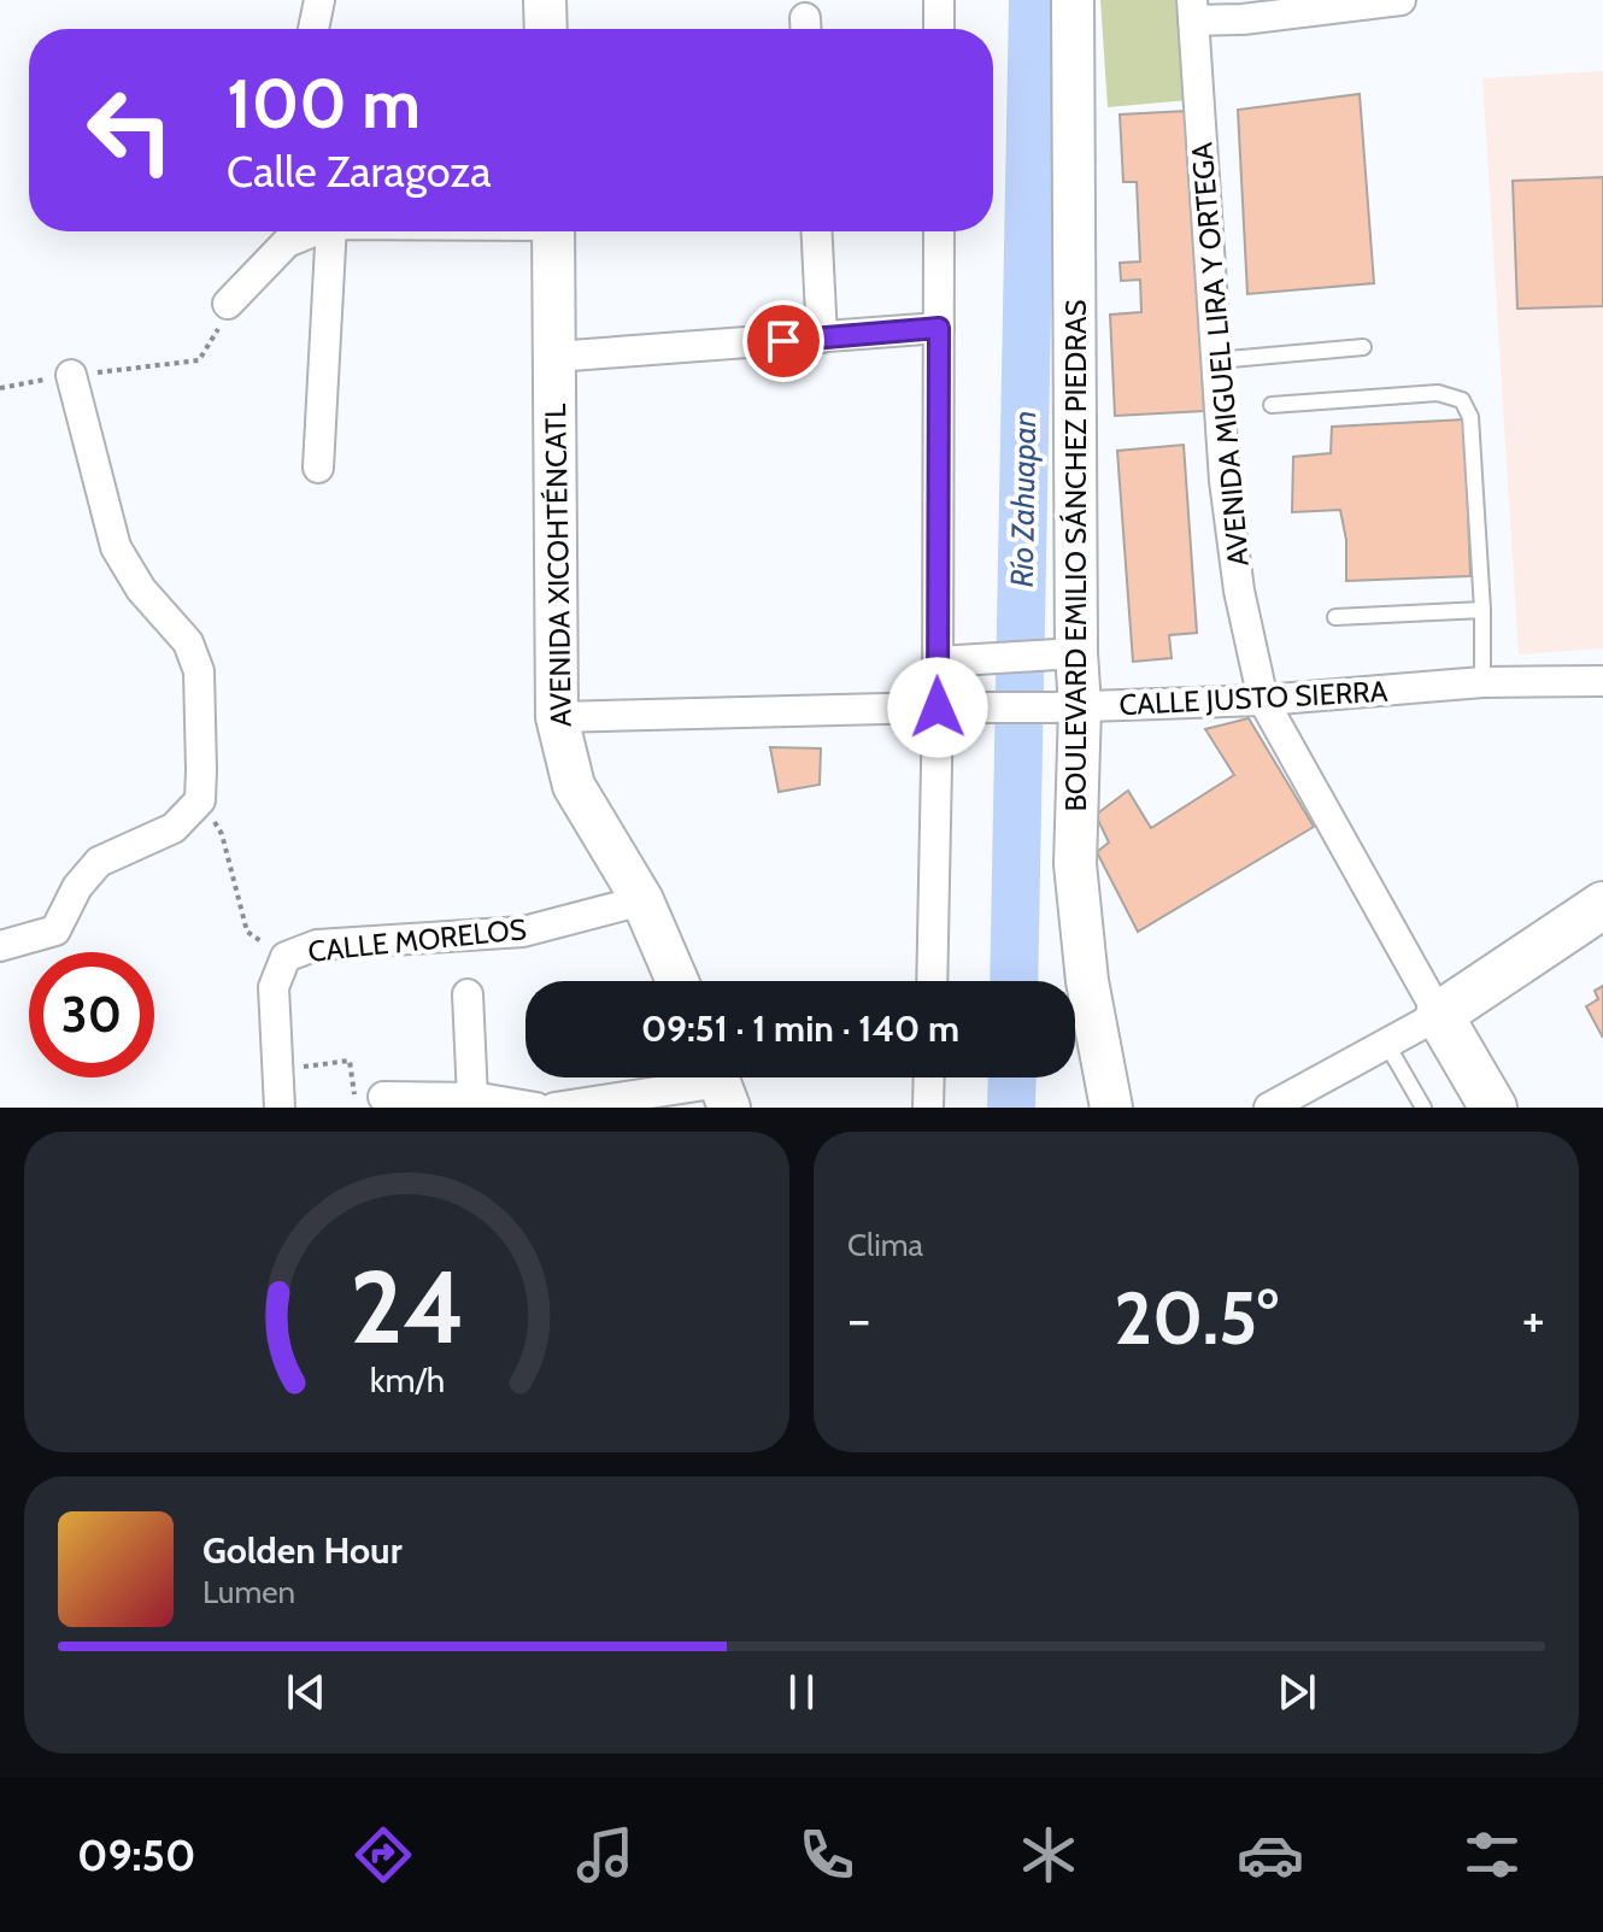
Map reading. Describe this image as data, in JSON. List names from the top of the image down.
{
  "streets": {
    "main road": ["AVENIDA MIGUEL LIRA Y ORTEGA"],
    "street": [
      "BOULEVARD EMILIO SÁNCHEZ PIEDRAS",
      "AVENIDA XICOHTÉNCATL",
      "CALLE JUSTO SIERRA",
      "CALLE MORELOS"
    ]
  },
  "crossings": [
    ["AVENIDA MIGUEL LIRA Y ORTEGA", "CALLE JUSTO SIERRA"],
    ["BOULEVARD EMILIO SÁNCHEZ PIEDRAS", "CALLE JUSTO SIERRA"],
    ["AVENIDA XICOHTÉNCATL", "CALLE JUSTO SIERRA"],
    ["AVENIDA XICOHTÉNCATL", "CALLE MORELOS"]
  ],
  "water": ["Río Zahuapan"],
  "page": {
    "turn": ["100 m", "Calle Zaragoza"],
    "limit": "30",
    "trip": "09:51 · 1 min · 140 m",
    "tile": "Clima",
    "heat": ["−", "20.5°", "+"],
    "song": ["Golden Hour", "Lumen"],
    "tabs": "09:50",
    "gauge": ["24", "km/h"]
  }
}
